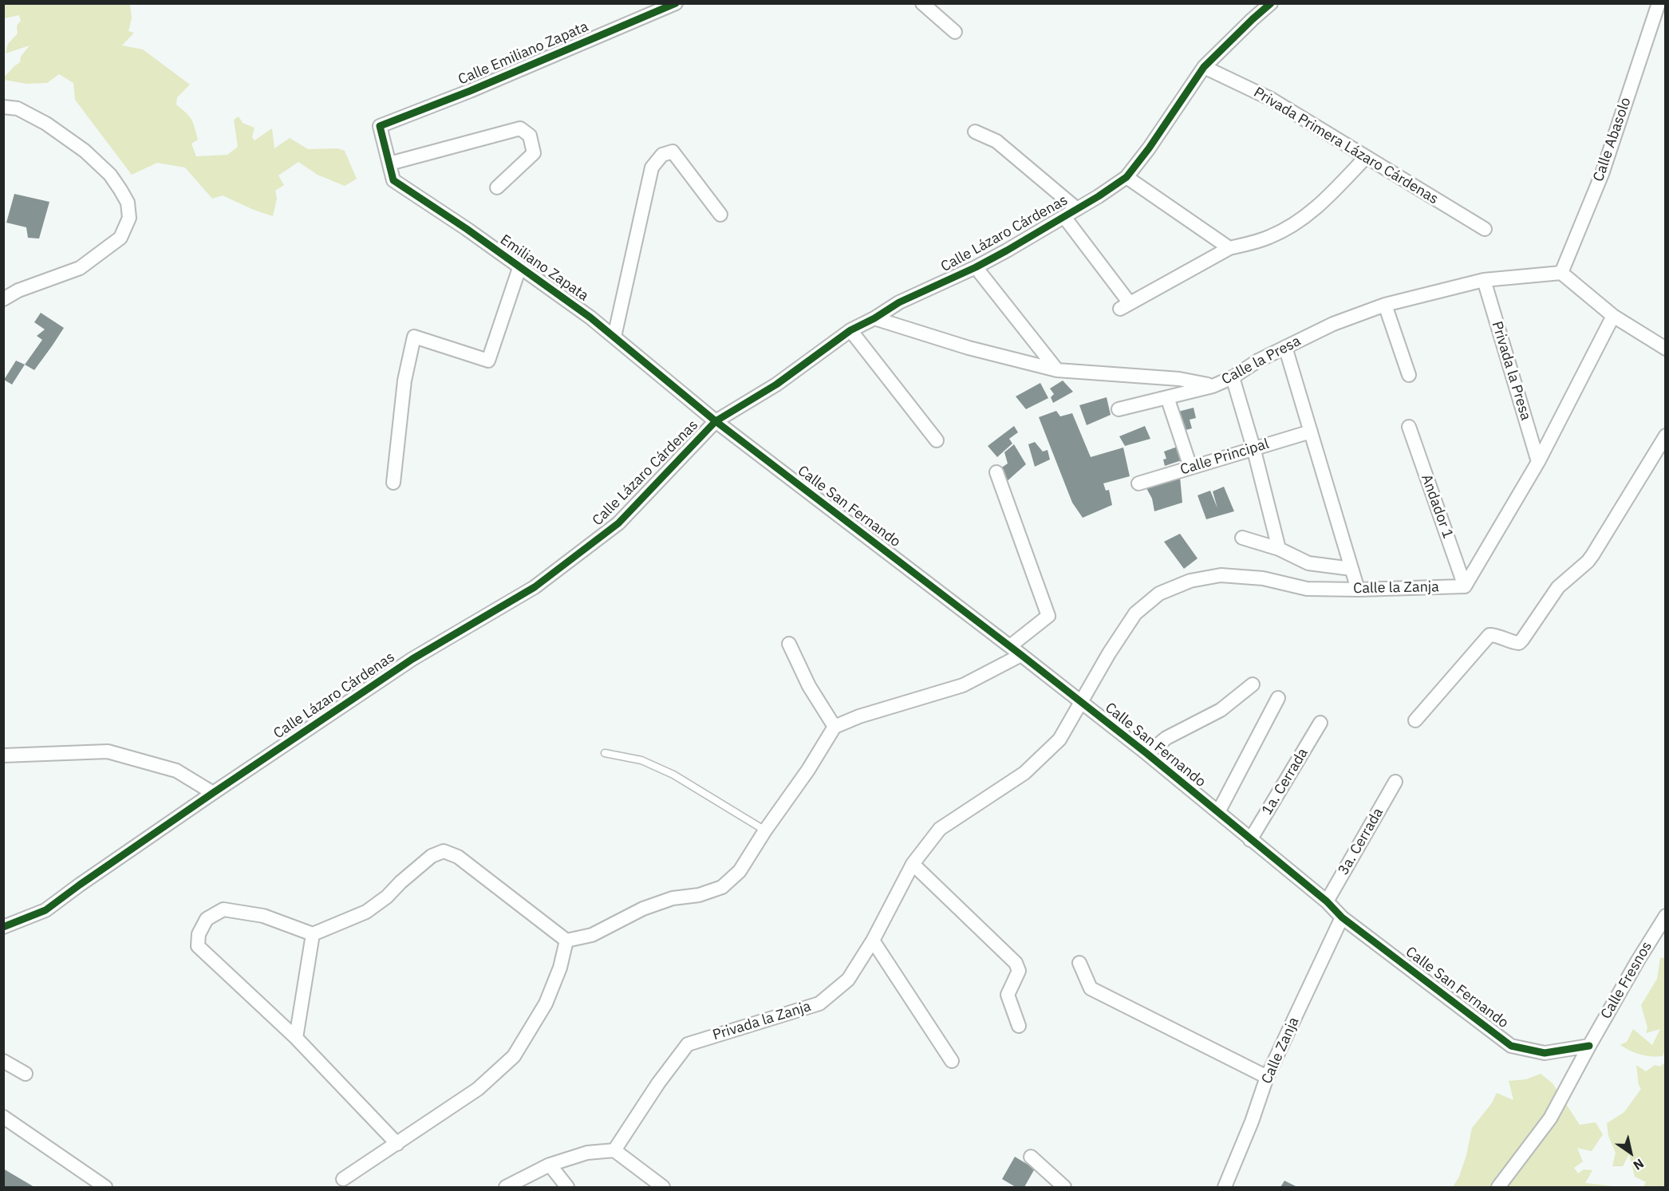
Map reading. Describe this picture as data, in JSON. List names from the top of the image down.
{
  "streets": {
    "street": [
      "Calle Emiliano Zapata",
      "Calle Abasolo",
      "Privada Primera Lázaro Cárdenas",
      "Calle Lázaro Cárdenas",
      "Emiliano Zapata",
      "Calle la Presa",
      "Privada la Presa",
      "Calle Principal",
      "Calle San Fernando",
      "Andador 1",
      "Calle la Zanja",
      "1a. Cerrada",
      "3a. Cerrada",
      "Calle Fresnos",
      "Privada la Zanja",
      "Calle Zanja"
    ]
  },
  "crossings": [
    ["Calle Emiliano Zapata", "Emiliano Zapata"],
    ["Calle Abasolo", "Calle la Presa"],
    ["Privada Primera Lázaro Cárdenas", "Calle Lázaro Cárdenas"],
    ["Calle Lázaro Cárdenas", "Emiliano Zapata"],
    ["Calle Lázaro Cárdenas", "Calle la Presa"],
    ["Calle Lázaro Cárdenas", "Calle San Fernando"],
    ["Emiliano Zapata", "Calle San Fernando"],
    ["Calle la Presa", "Privada la Presa"],
    ["Calle San Fernando", "Calle la Zanja"],
    ["Calle San Fernando", "1a. Cerrada"],
    ["Calle San Fernando", "3a. Cerrada"],
    ["Calle San Fernando", "Calle Fresnos"],
    ["Calle San Fernando", "Privada la Zanja"],
    ["Calle San Fernando", "Calle Zanja"],
    ["Andador 1", "Calle la Zanja"],
    ["Calle la Zanja", "Privada la Zanja"]
  ],
  "north": "bottom right"
}
